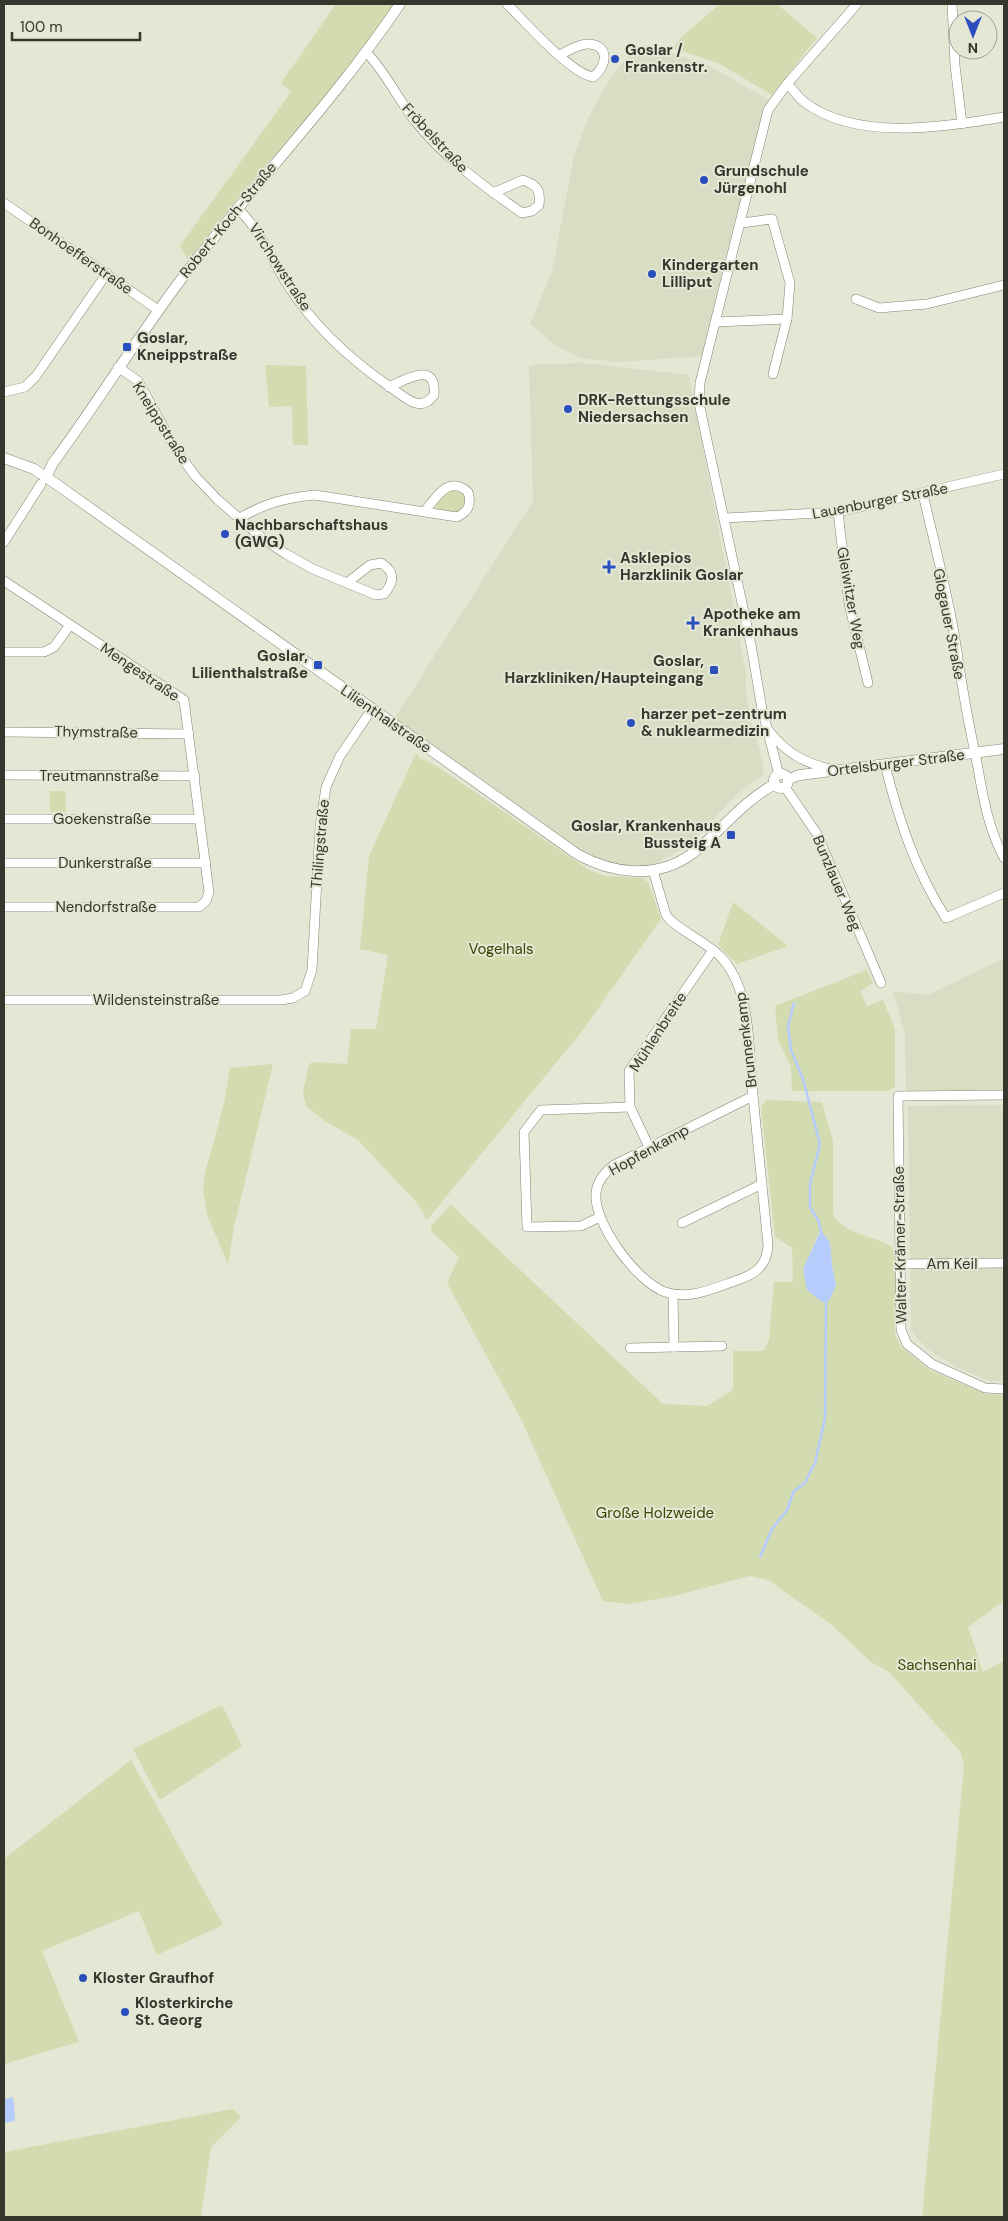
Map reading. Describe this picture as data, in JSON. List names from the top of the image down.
{
  "streets": {
    "street": [
      "Fröbelstraße",
      "Robert-Koch-Straße",
      "Bonhoefferstraße",
      "Virchowstraße",
      "Kneippstraße",
      "Lauenburger Straße",
      "Gleiwitzer Weg",
      "Glogauer Straße",
      "Mengestraße",
      "Lilienthalstraße",
      "Thymstraße",
      "Ortelsburger Straße",
      "Treutmannstraße",
      "Goekenstraße",
      "Thilingstraße",
      "Dunkerstraße",
      "Bunzlauer Weg",
      "Nendorfstraße",
      "Wildensteinstraße",
      "Mühlenbreite",
      "Brunnenkamp",
      "Hopfenkamp",
      "Walter-Krämer-Straße",
      "Am Keil"
    ]
  },
  "crossings": [
    ["Fröbelstraße", "Robert-Koch-Straße"],
    ["Robert-Koch-Straße", "Bonhoefferstraße"],
    ["Robert-Koch-Straße", "Virchowstraße"],
    ["Robert-Koch-Straße", "Kneippstraße"],
    ["Robert-Koch-Straße", "Lilienthalstraße"],
    ["Lauenburger Straße", "Gleiwitzer Weg"],
    ["Lauenburger Straße", "Glogauer Straße"],
    ["Lauenburger Straße", "Bunzlauer Weg"],
    ["Glogauer Straße", "Ortelsburger Straße"],
    ["Mengestraße", "Thymstraße"],
    ["Mengestraße", "Treutmannstraße"],
    ["Mengestraße", "Goekenstraße"],
    ["Mengestraße", "Dunkerstraße"],
    ["Mengestraße", "Nendorfstraße"],
    ["Lilienthalstraße", "Ortelsburger Straße"],
    ["Lilienthalstraße", "Thilingstraße"],
    ["Lilienthalstraße", "Bunzlauer Weg"],
    ["Lilienthalstraße", "Brunnenkamp"],
    ["Ortelsburger Straße", "Bunzlauer Weg"],
    ["Thilingstraße", "Wildensteinstraße"],
    ["Mühlenbreite", "Brunnenkamp"],
    ["Mühlenbreite", "Hopfenkamp"],
    ["Brunnenkamp", "Hopfenkamp"],
    ["Walter-Krämer-Straße", "Am Keil"]
  ],
  "parks": ["Vogelhals", "Große Holzweide", "Sachsenhai"],
  "places": {
    "other": [
      "Goslar / Frankenstr.",
      "Grundschule Jürgenohl",
      "Kindergarten Lilliput",
      "DRK-Rettungsschule Niedersachsen",
      "Nachbarschaftshaus (GWG)",
      "harzer pet-zentrum & nuklearmedizin",
      "Kloster Graufhof",
      "Klosterkirche St. Georg"
    ],
    "transit": [
      "Goslar, Kneippstraße",
      "Goslar, Lilienthalstraße",
      "Goslar, Harzkliniken/Haupteingang",
      "Goslar, Krankenhaus Bussteig A"
    ],
    "health": ["Asklepios Harzklinik Goslar", "Apotheke am Krankenhaus"]
  },
  "scale_bar": "100 m",
  "north": "bottom"
}
